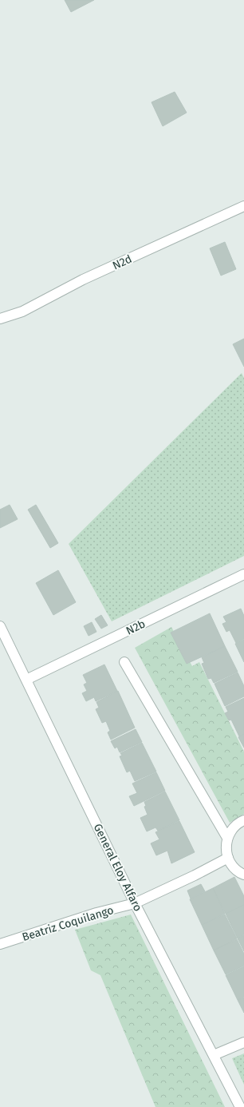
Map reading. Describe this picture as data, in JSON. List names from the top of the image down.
{
  "streets": {
    "street": [
      "N2d",
      "N2b",
      "General Eloy Alfaro",
      "Beatriz Coquilango"
    ]
  },
  "crossings": [
    ["N2b", "General Eloy Alfaro"],
    ["General Eloy Alfaro", "Beatriz Coquilango"]
  ]
}
